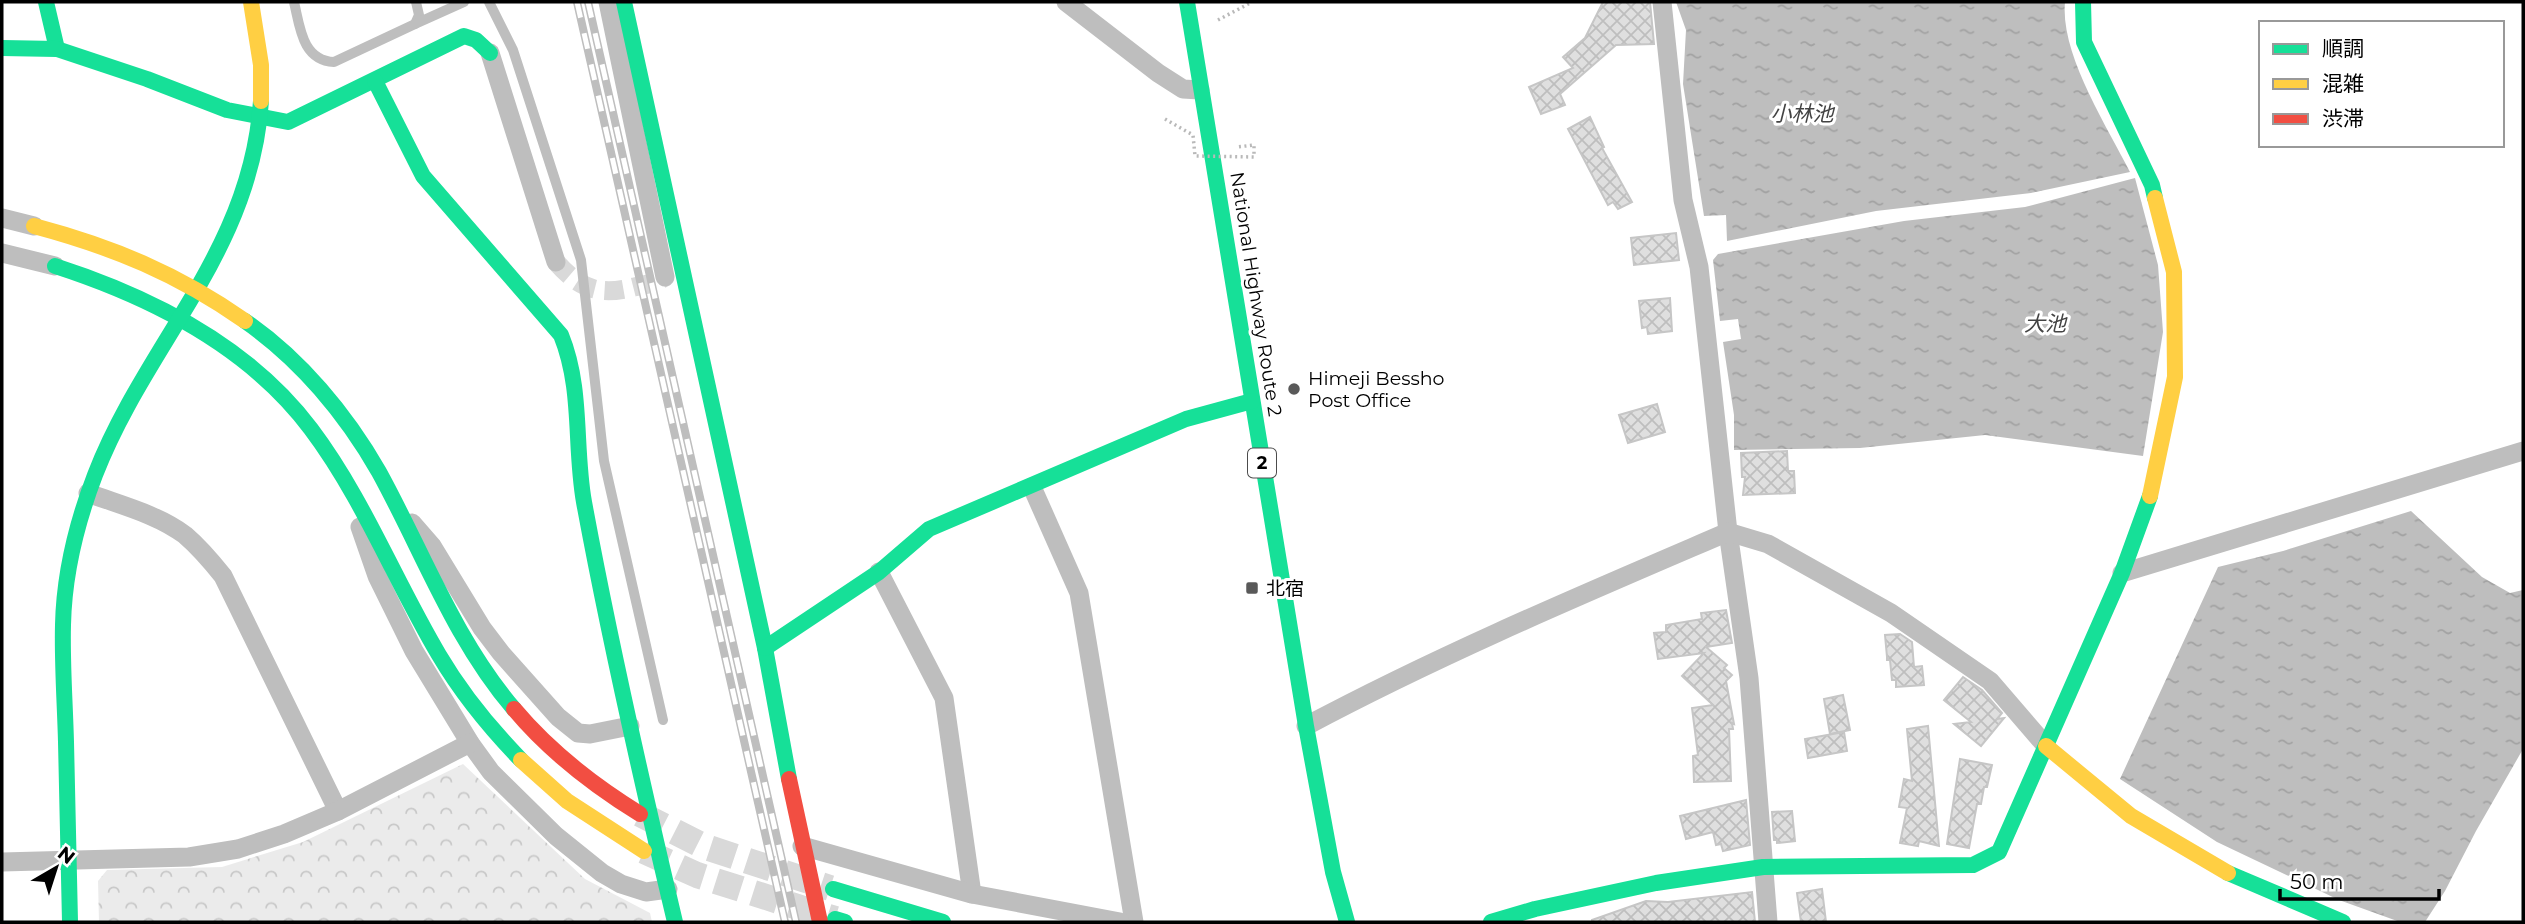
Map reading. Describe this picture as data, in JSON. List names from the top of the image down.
{
  "streets": {
    "main road": ["National Highway Route 2", "2"]
  },
  "water": ["小林池", "大池"],
  "places": {
    "other": ["Himeji Bessho Post Office"],
    "transit": ["北宿"]
  },
  "legend": ["順調", "混雑", "渋滞"],
  "scale_bar": "50 m",
  "north": "top right"
}
